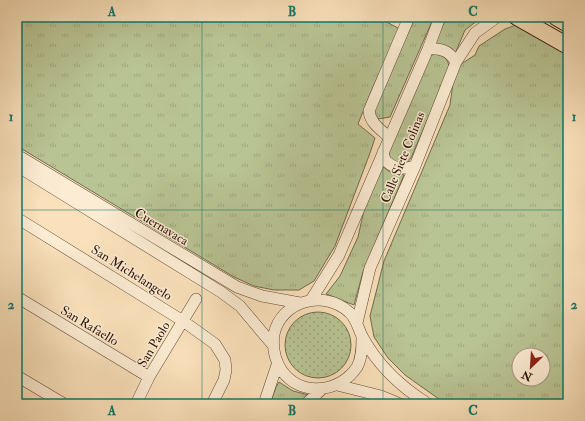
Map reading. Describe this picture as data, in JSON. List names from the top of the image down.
{
  "streets": {
    "street": [
      "Calle Siete Colinas",
      "Cuernavaca",
      "San Michelangelo",
      "San Rafaello",
      "San Paolo"
    ]
  },
  "crossings": [
    ["Calle Siete Colinas", "Cuernavaca"],
    ["San Michelangelo", "San Paolo"],
    ["San Rafaello", "San Paolo"]
  ],
  "north": "bottom left",
  "grid": {
    "columns": ["A", "B", "C"],
    "rows": ["1", "2"]
  }
}
